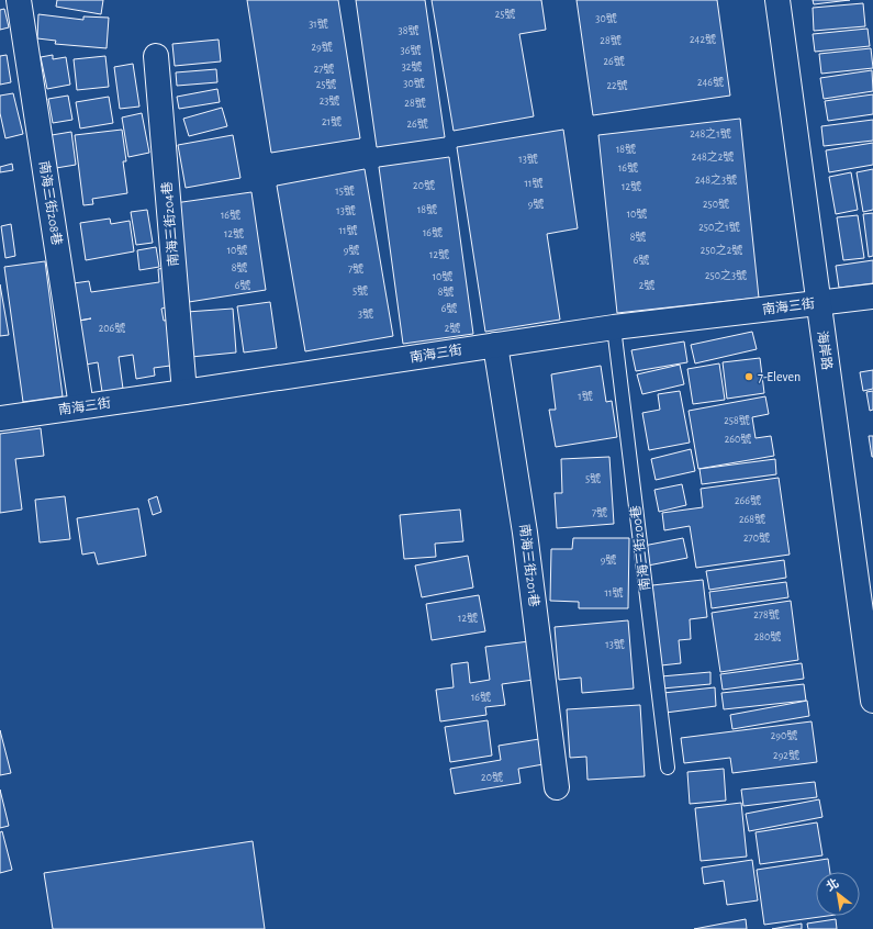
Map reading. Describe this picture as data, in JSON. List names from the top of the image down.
{
  "streets": {
    "street": [
      "南海三街208巷",
      "南海三街204巷",
      "南海三街",
      "海岸路",
      "南海三街201巷"
    ],
    "lane": ["南海三街200巷"]
  },
  "crossings": [
    ["南海三街208巷", "南海三街"],
    ["南海三街204巷", "南海三街"],
    ["南海三街", "海岸路"],
    ["南海三街", "南海三街200巷"],
    ["南海三街", "南海三街201巷"]
  ],
  "places": ["7-Eleven"],
  "house_numbers": [
    "25號",
    "30號",
    "31號",
    "38號",
    "242號",
    "28號",
    "29號",
    "36號",
    "26號",
    "32號",
    "27號",
    "246號",
    "30號",
    "25號",
    "22號",
    "23號",
    "28號",
    "21號",
    "26號",
    "248之1號",
    "18號",
    "248之2號",
    "13號",
    "16號",
    "248之3號",
    "11號",
    "20號",
    "12號",
    "15號",
    "9號",
    "250號",
    "18號",
    "13號",
    "10號",
    "16號",
    "250之1號",
    "11號",
    "16號",
    "12號",
    "8號",
    "10號",
    "9號",
    "250之2號",
    "12號",
    "6號",
    "8號",
    "7號",
    "250之3號",
    "10號",
    "6號",
    "2號",
    "5號",
    "8號",
    "6號",
    "3號",
    "206號",
    "2號",
    "1號",
    "258號",
    "260號",
    "5號",
    "266號",
    "7號",
    "268號",
    "270號",
    "9號",
    "11號",
    "278號",
    "12號",
    "280號",
    "13號",
    "16號",
    "290號",
    "292號",
    "20號"
  ],
  "north": "top left"
}
